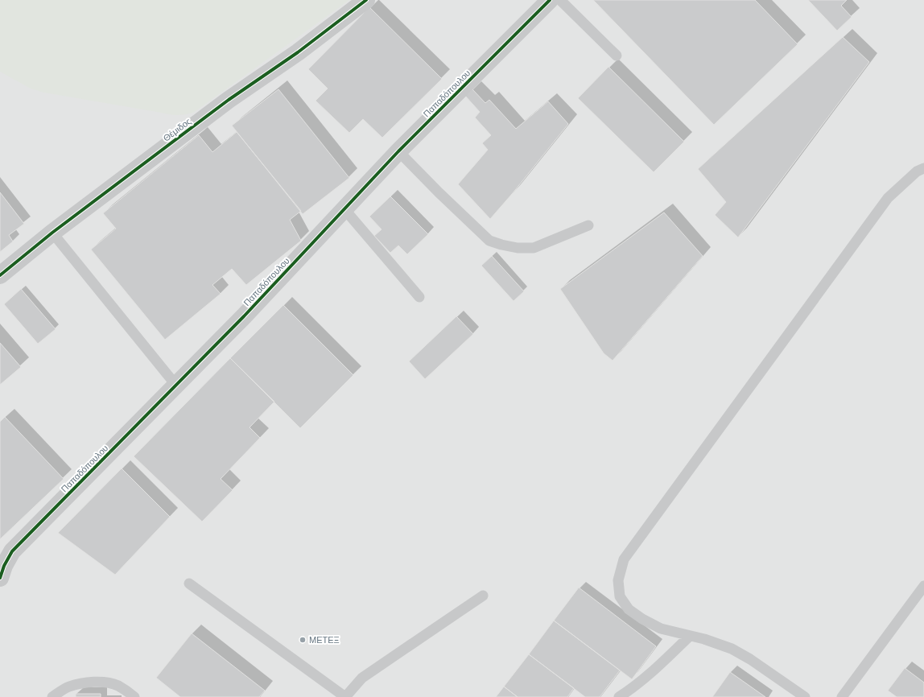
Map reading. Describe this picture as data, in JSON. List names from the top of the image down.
{
  "streets": {
    "street": ["Παπαδόπουλου", "Θέμιδος"]
  },
  "places": ["ΜΕΤΕΞ"]
}
